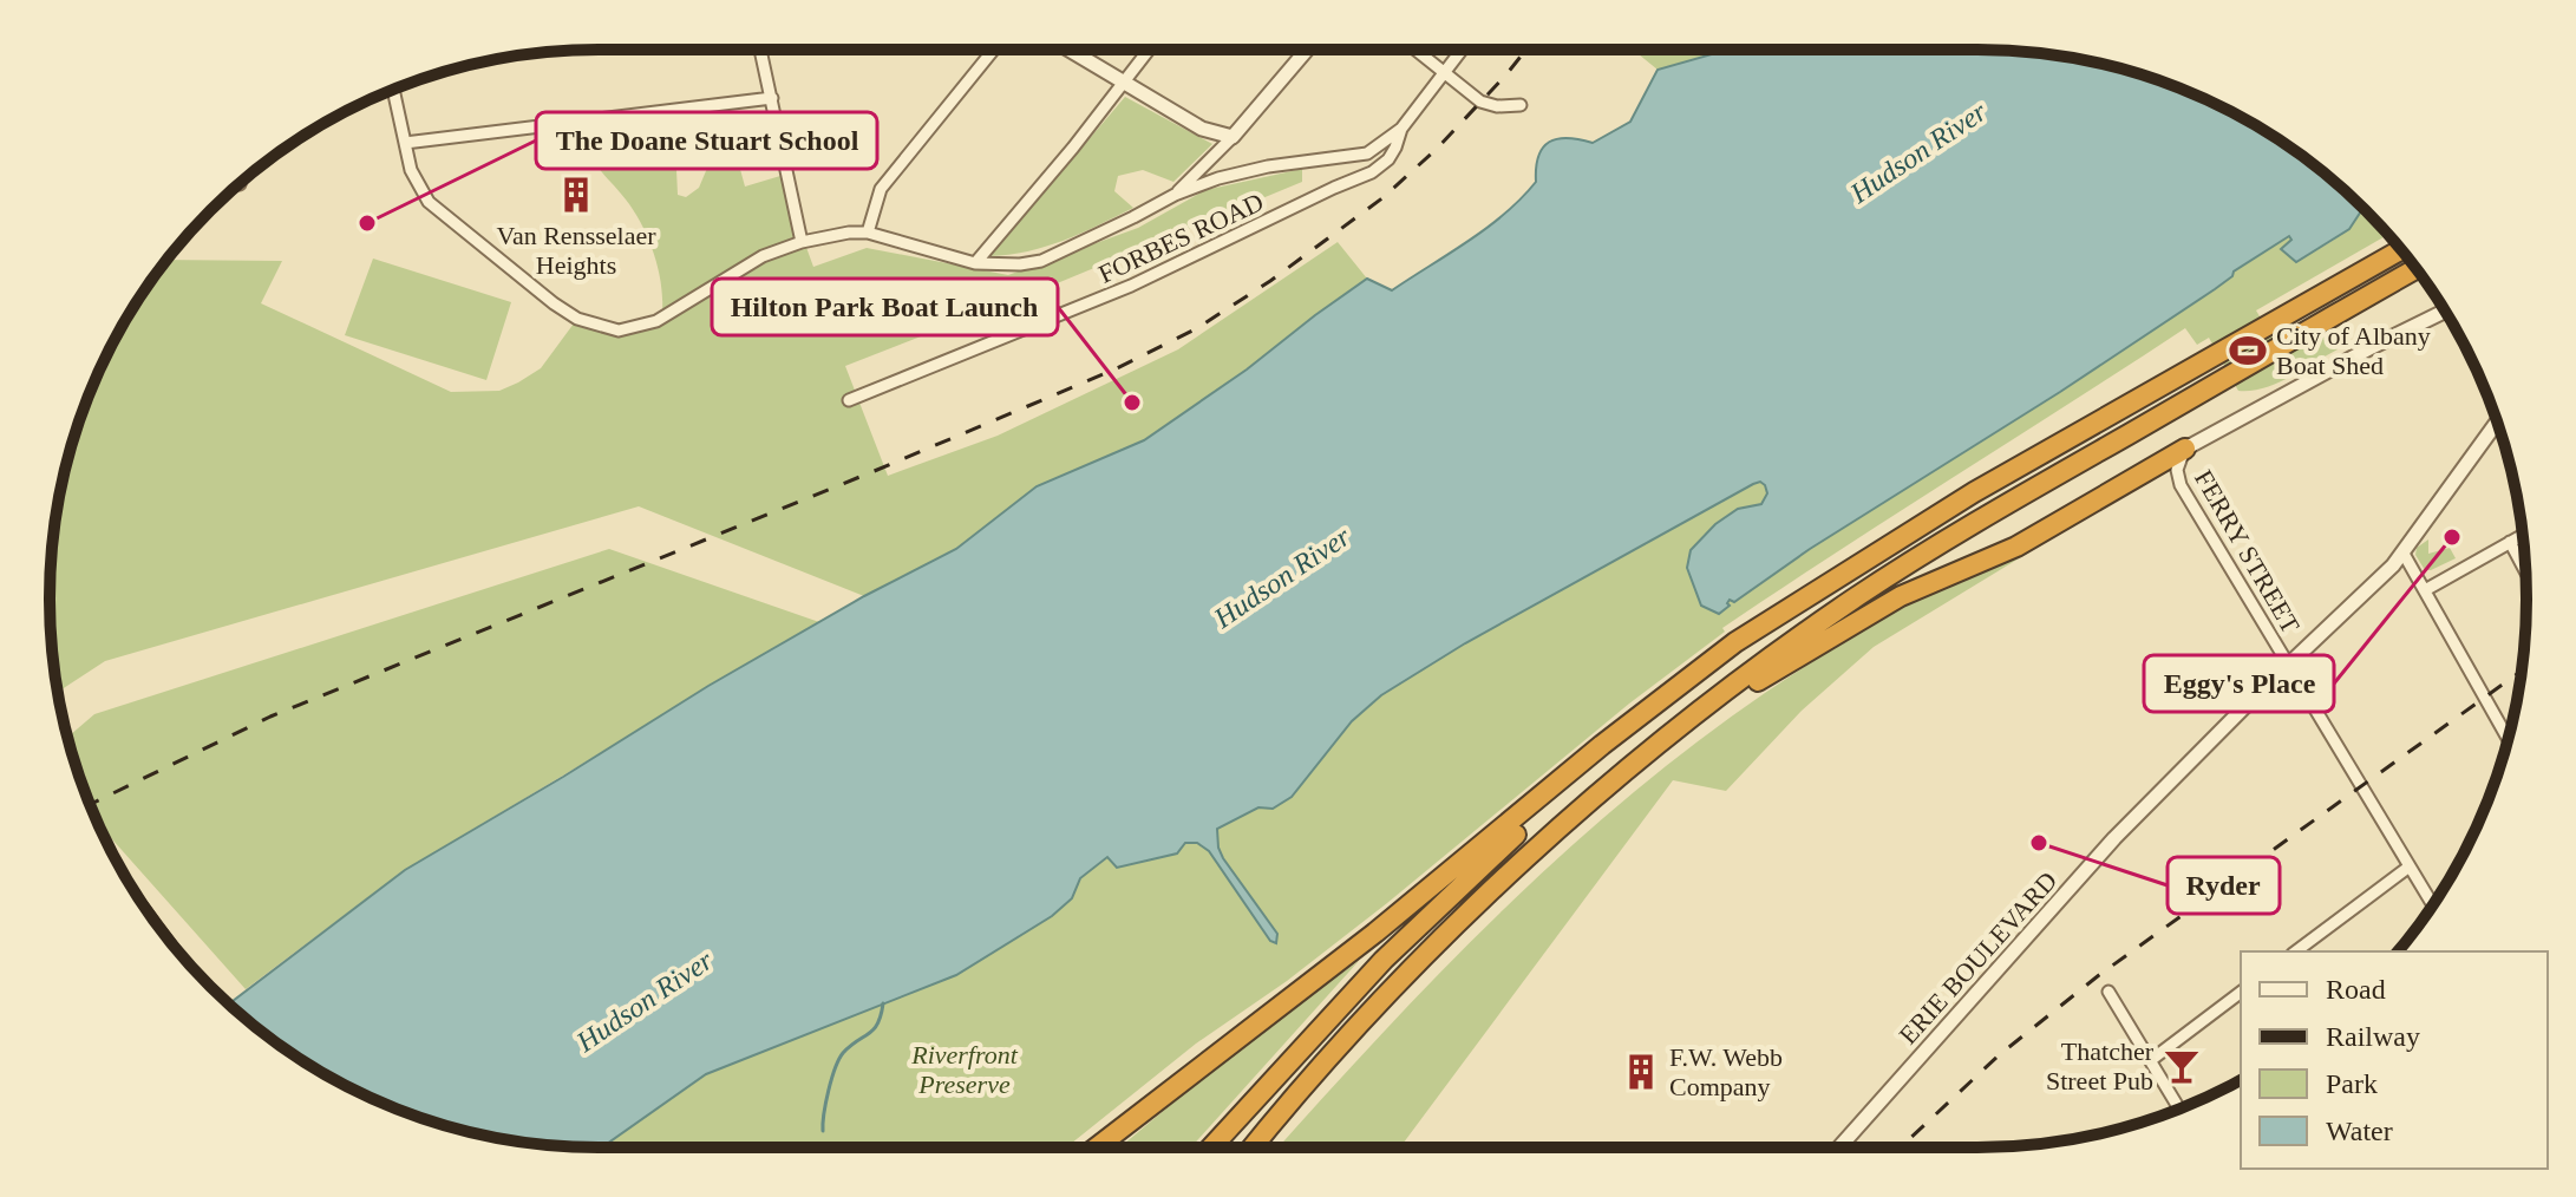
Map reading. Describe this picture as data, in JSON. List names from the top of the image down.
{
  "streets": {
    "street": ["FORBES ROAD", "FERRY STREET", "ERIE BOULEVARD"]
  },
  "crossings": [
    ["FERRY STREET", "ERIE BOULEVARD"]
  ],
  "water": ["Hudson River"],
  "parks": ["Riverfront Preserve"],
  "places": {
    "building": ["Van Rensselaer Heights", "F.W. Webb Company"],
    "other": [
      "The Doane Stuart School",
      "Hilton Park Boat Launch",
      "Eggy's Place",
      "Ryder"
    ],
    "sports": ["City of Albany Boat Shed"],
    "bar": ["Thatcher Street Pub"]
  },
  "legend": [
    "Road",
    "Railway",
    "Park",
    "Water"
  ]
}
